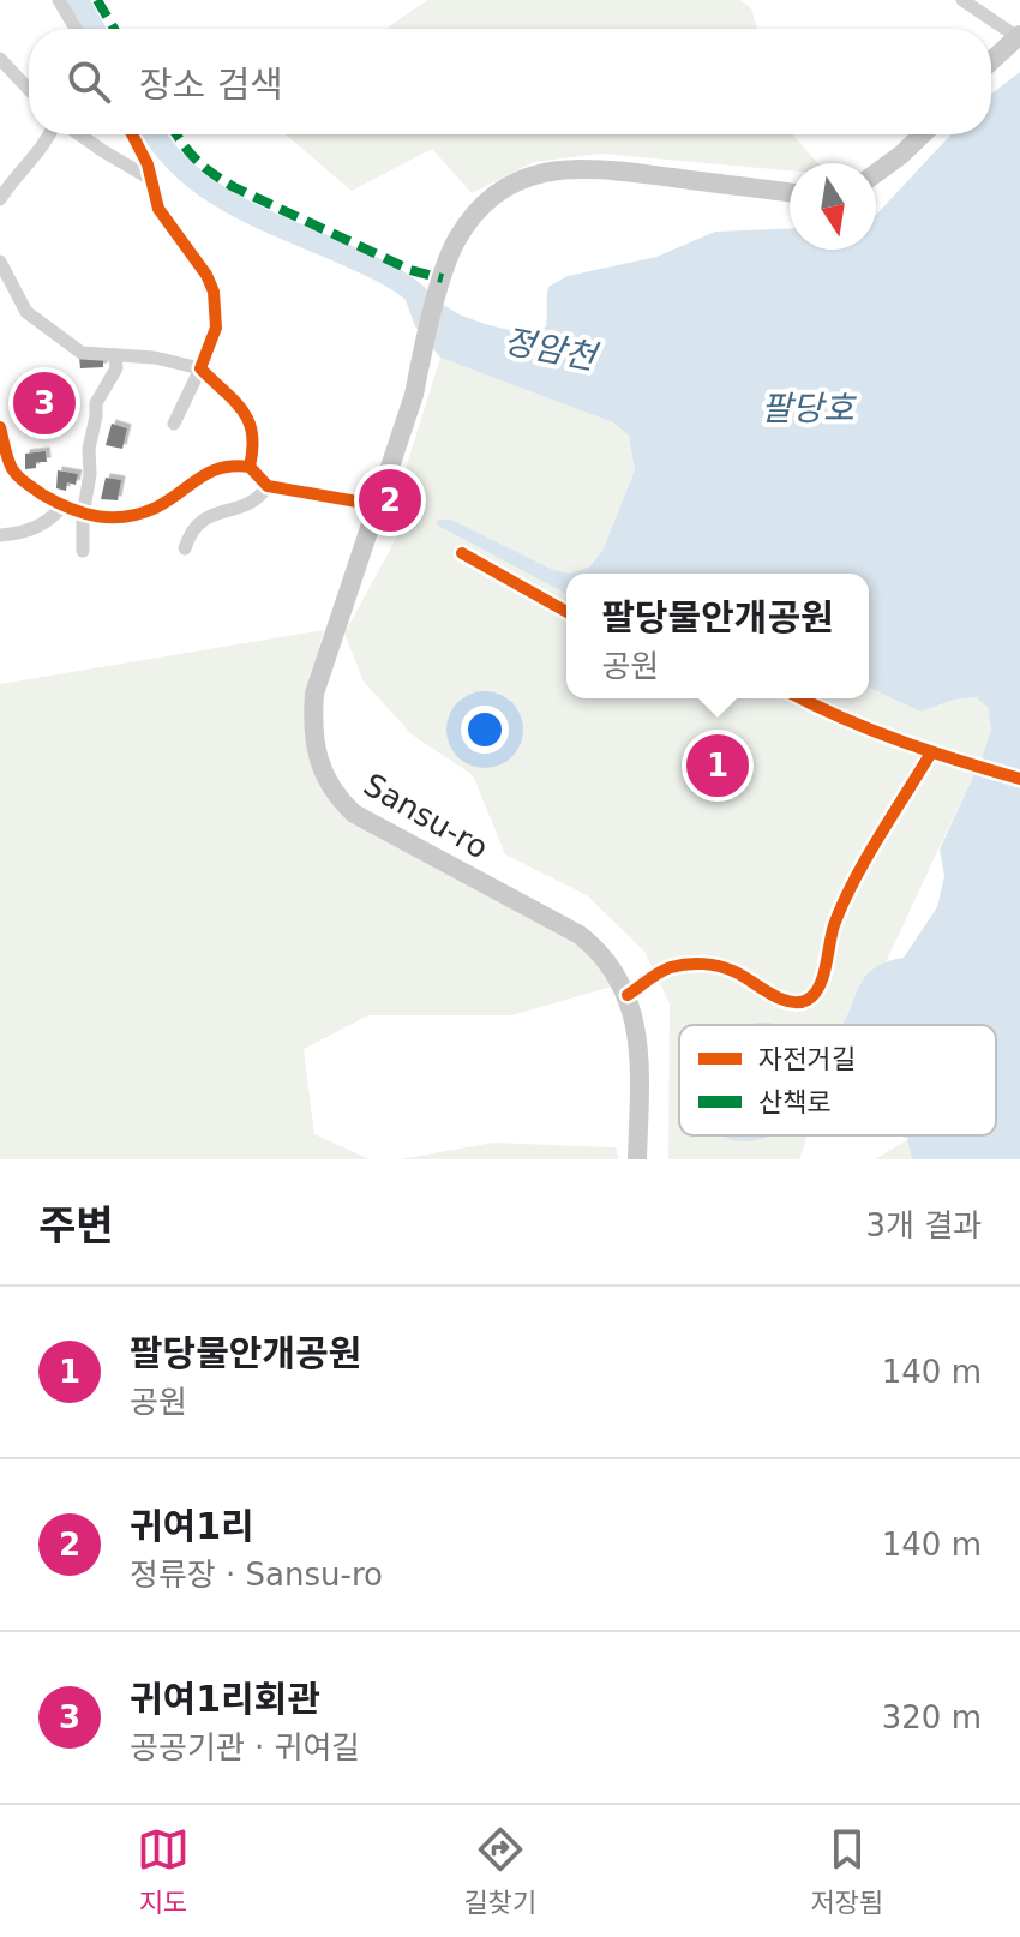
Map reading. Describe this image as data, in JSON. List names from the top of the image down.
{
  "streets": {
    "main road": ["Sansu-ro"]
  },
  "water": ["정암천", "팔당호"],
  "legend": ["자전거길", "산책로"],
  "north": "bottom",
  "page": {
    "search": "장소 검색",
    "pins": ["3", "2", "1"],
    "popup": ["팔당물안개공원", "공원"],
    "heading": ["주변", "3개 결과"],
    "list": [
      {
        "mark": "1",
        "name": "팔당물안개공원",
        "note": "공원",
        "value": "140 m"
      },
      {
        "mark": "2",
        "name": "귀여1리",
        "note": "정류장 · Sansu-ro",
        "value": "140 m"
      },
      {
        "mark": "3",
        "name": "귀여1리회관",
        "note": "공공기관 · 귀여길",
        "value": "320 m"
      }
    ],
    "nav": ["지도", "길찾기", "저장됨"]
  }
}
